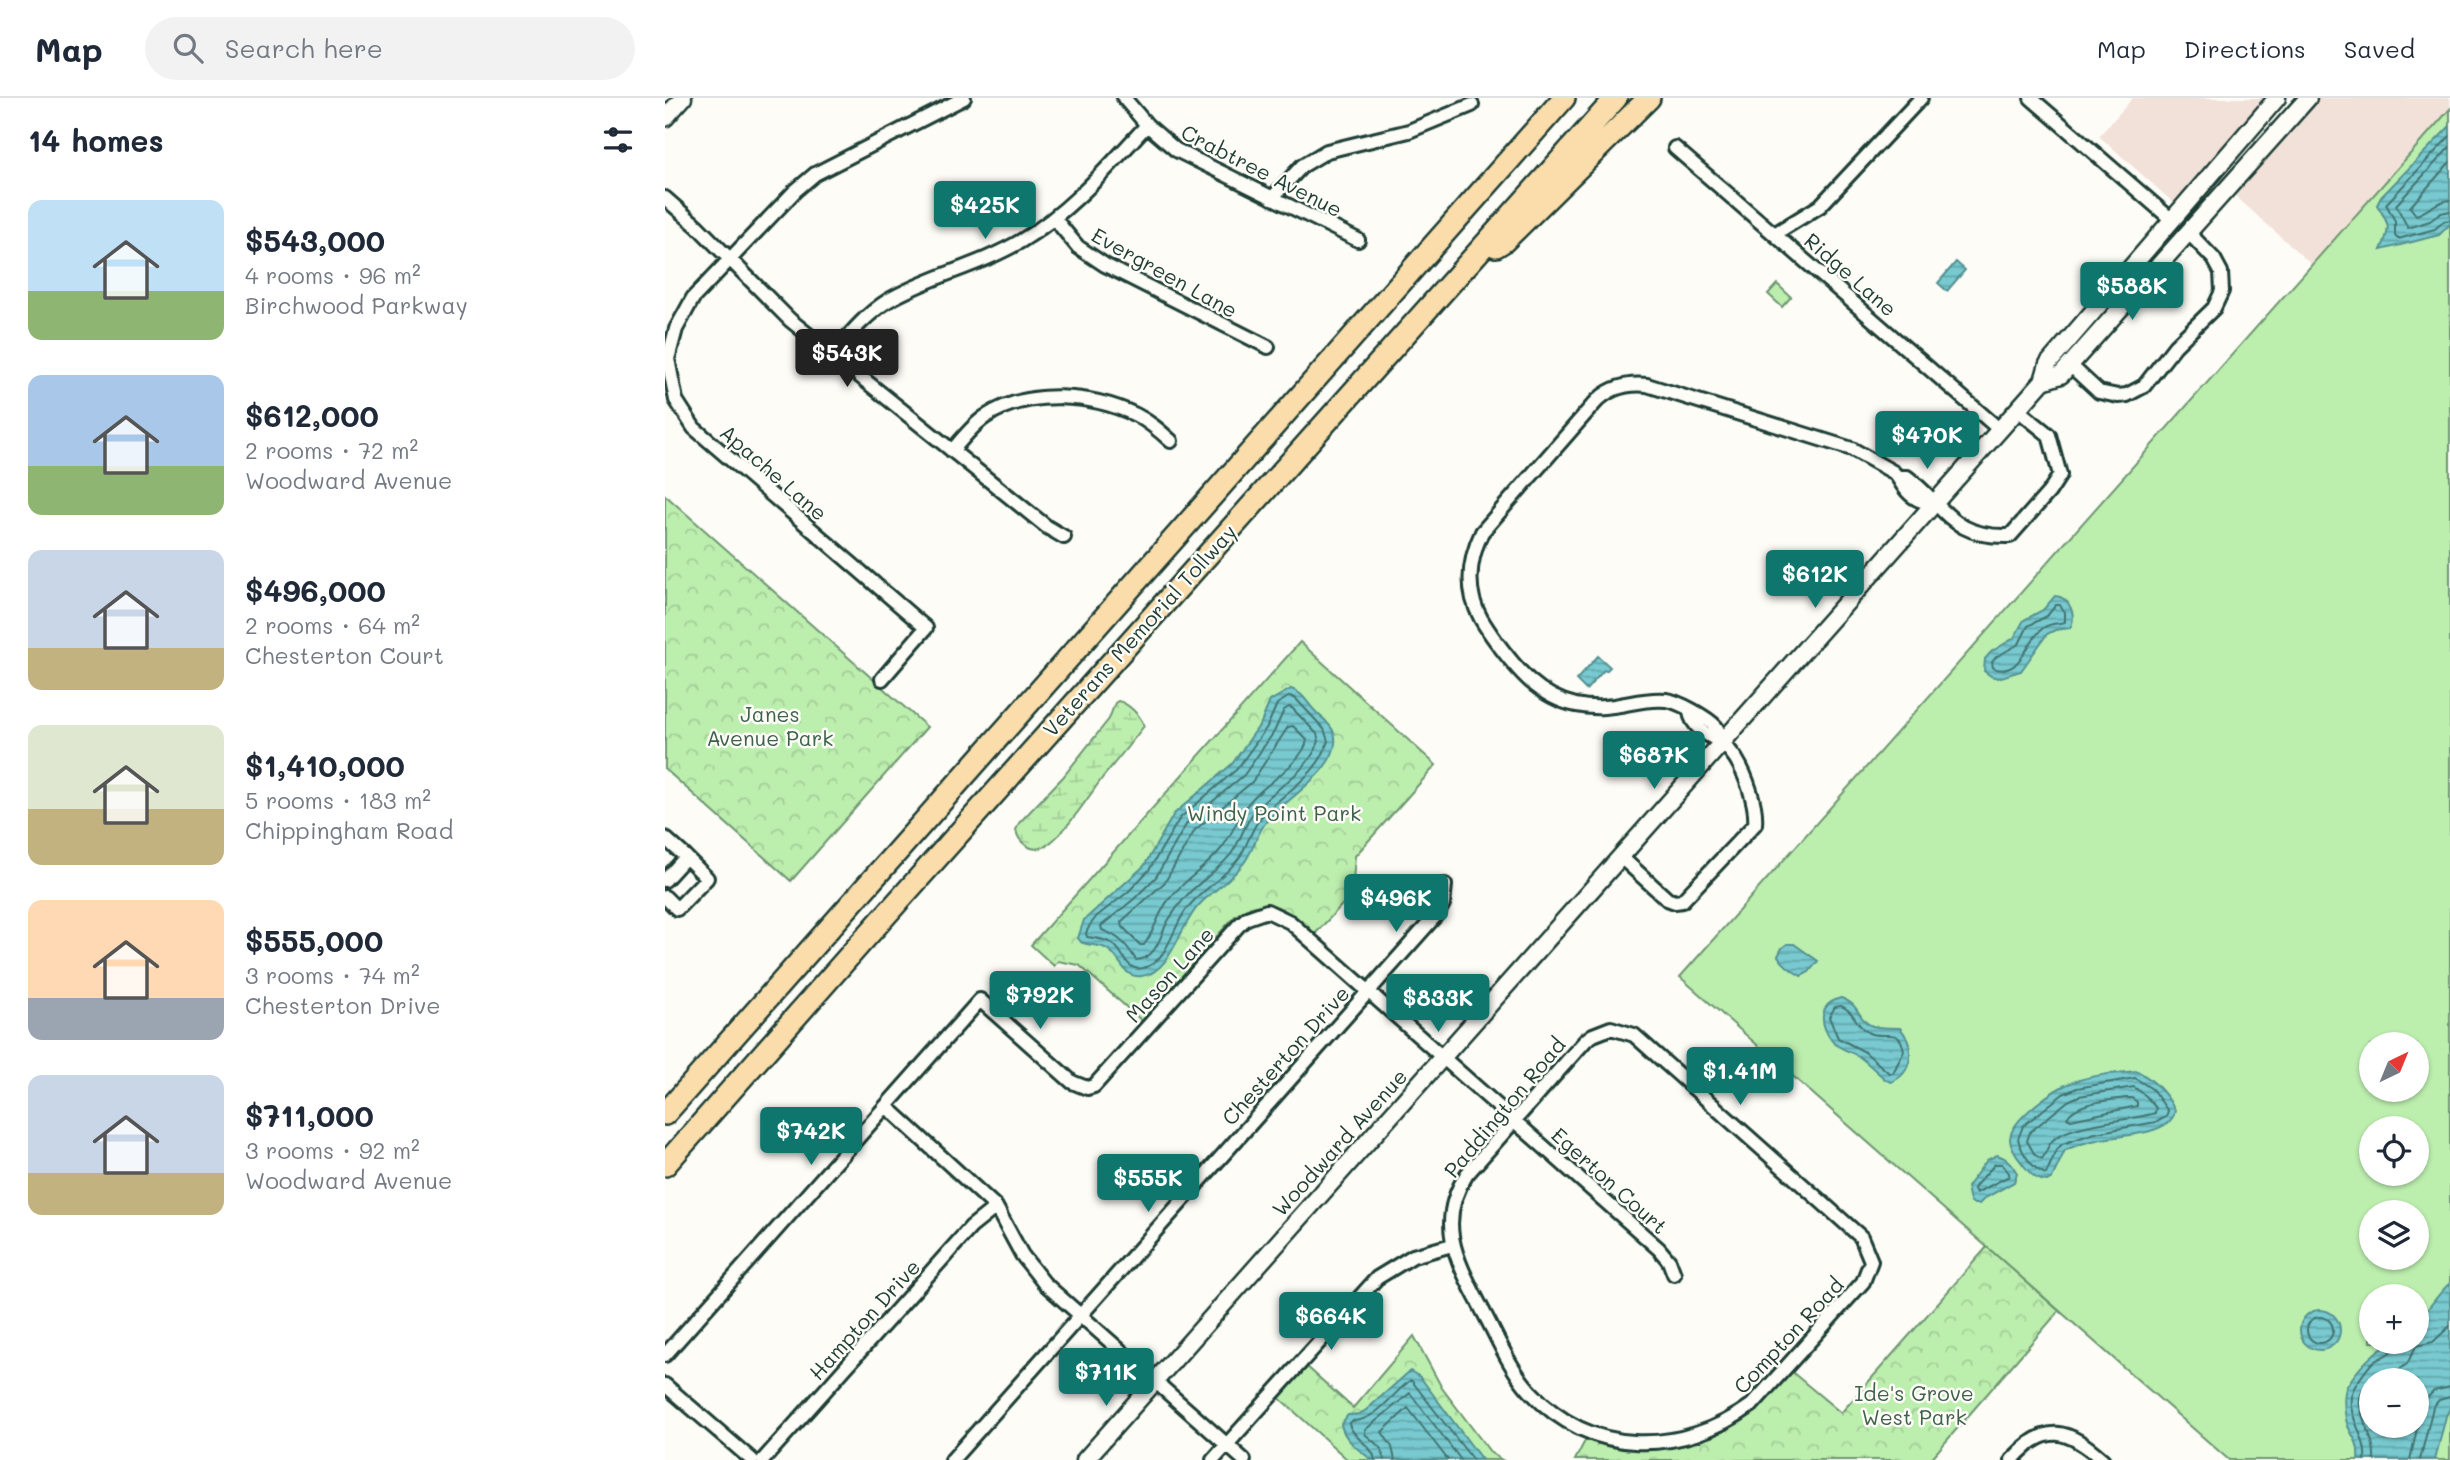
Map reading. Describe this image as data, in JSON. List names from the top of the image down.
{
  "streets": {
    "highway": ["Veterans Memorial Tollway"],
    "main road": ["Woodward Avenue"],
    "street": [
      "Crabtree Avenue",
      "Evergreen Lane",
      "Ridge Lane",
      "Apache Lane",
      "Mason Lane",
      "Chesterton Drive",
      "Paddington Road",
      "Egerton Court",
      "Hampton Drive",
      "Compton Road"
    ]
  },
  "crossings": [
    ["Ridge Lane", "Woodward Avenue"],
    ["Mason Lane", "Egerton Court"],
    ["Chesterton Drive", "Egerton Court"],
    ["Paddington Road", "Egerton Court"],
    ["Paddington Road", "Compton Road"],
    ["Woodward Avenue", "Egerton Court"]
  ],
  "parks": ["Janes Avenue Park", "Windy Point Park", "Ide's Grove West Park"],
  "north": "top right",
  "page": {
    "header": "Map",
    "search": "Search here",
    "nav": ["Map", "Directions", "Saved"],
    "heading": "14 homes",
    "price": [
      "$425K",
      "$588K",
      "$543K",
      "$470K",
      "$612K",
      "$687K",
      "$496K",
      "$792K",
      "$833K",
      "$1.41M",
      "$742K",
      "$555K",
      "$664K",
      "$711K"
    ],
    "list": [
      {
        "name": "$543,000",
        "note": "4 rooms · 96 m² · Birchwood Parkway"
      },
      {
        "name": "$612,000",
        "note": "2 rooms · 72 m² · Woodward Avenue"
      },
      {
        "name": "$496,000",
        "note": "2 rooms · 64 m² · Chesterton Court"
      },
      {
        "name": "$1,410,000",
        "note": "5 rooms · 183 m² · Chippingham Road"
      },
      {
        "name": "$555,000",
        "note": "3 rooms · 74 m² · Chesterton Drive"
      },
      {
        "name": "$711,000",
        "note": "3 rooms · 92 m² · Woodward Avenue"
      }
    ],
    "map_buttons": ["+", "−"]
  }
}
